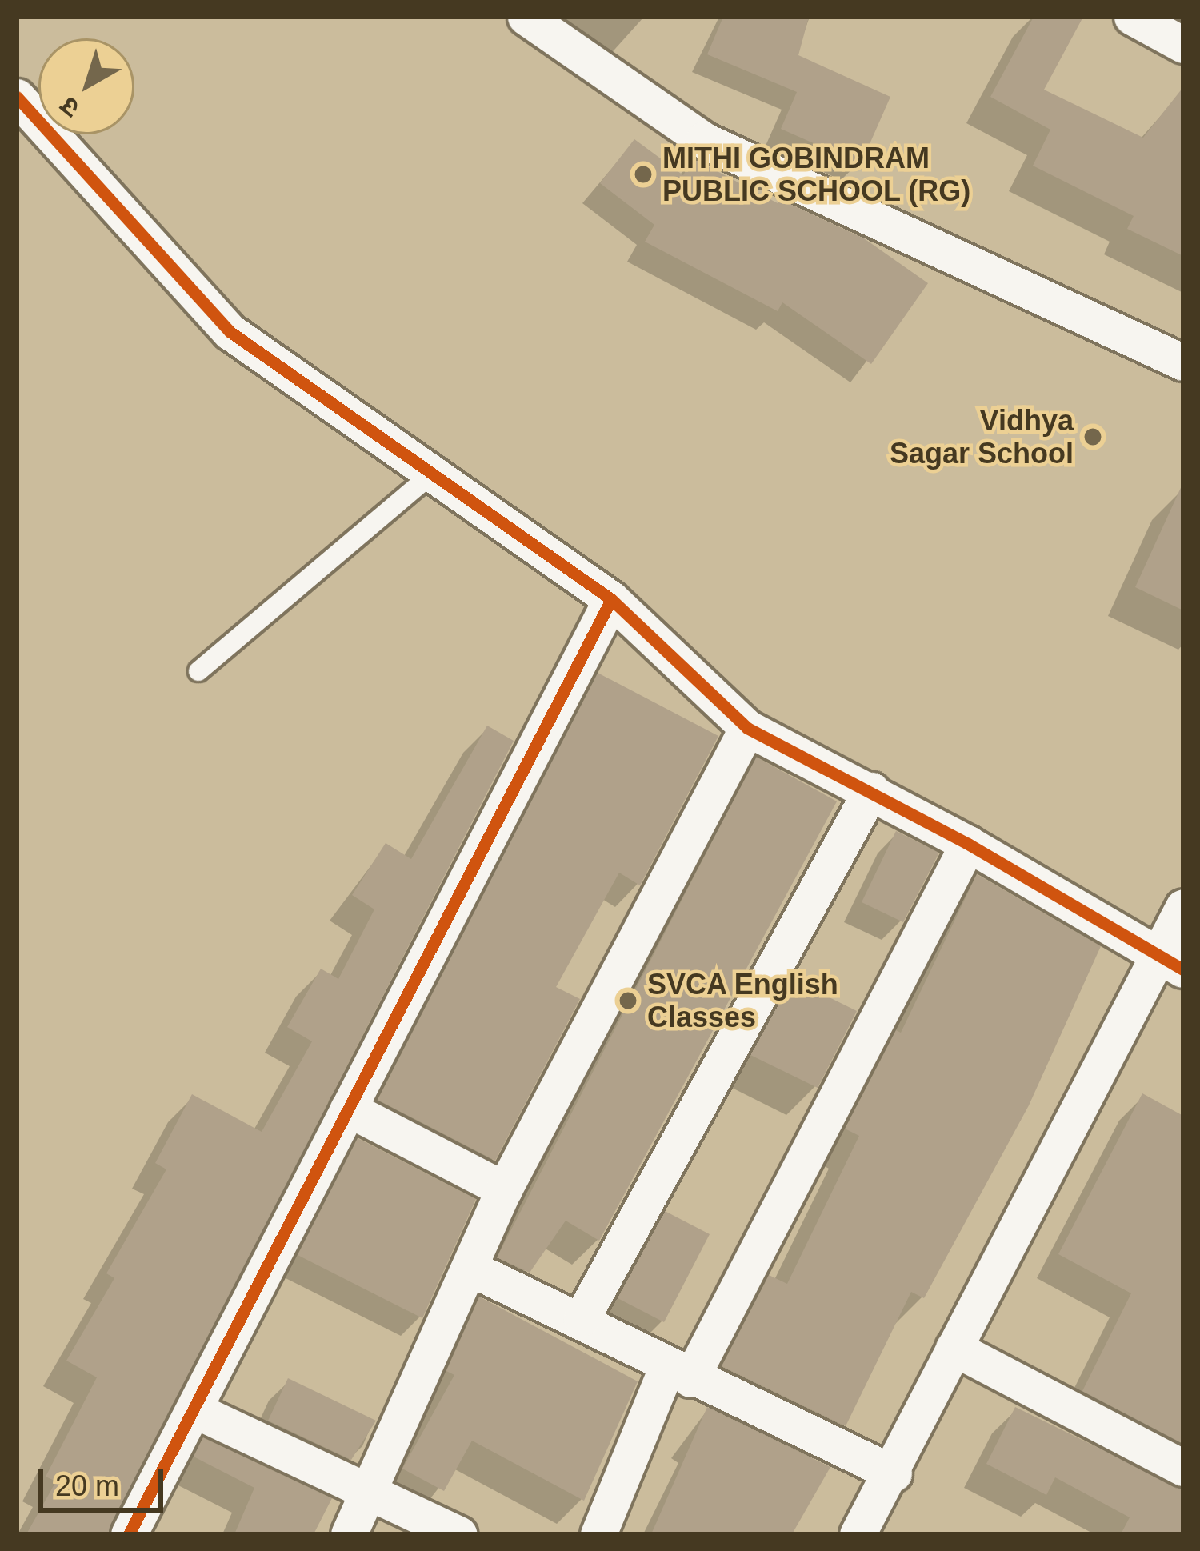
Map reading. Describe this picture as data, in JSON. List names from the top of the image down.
{
  "places": ["MITHI GOBINDRAM PUBLIC SCHOOL (RG)", "Vidhya Sagar School", "SVCA English Classes"],
  "scale_bar": "20 m",
  "north": "bottom left"
}
